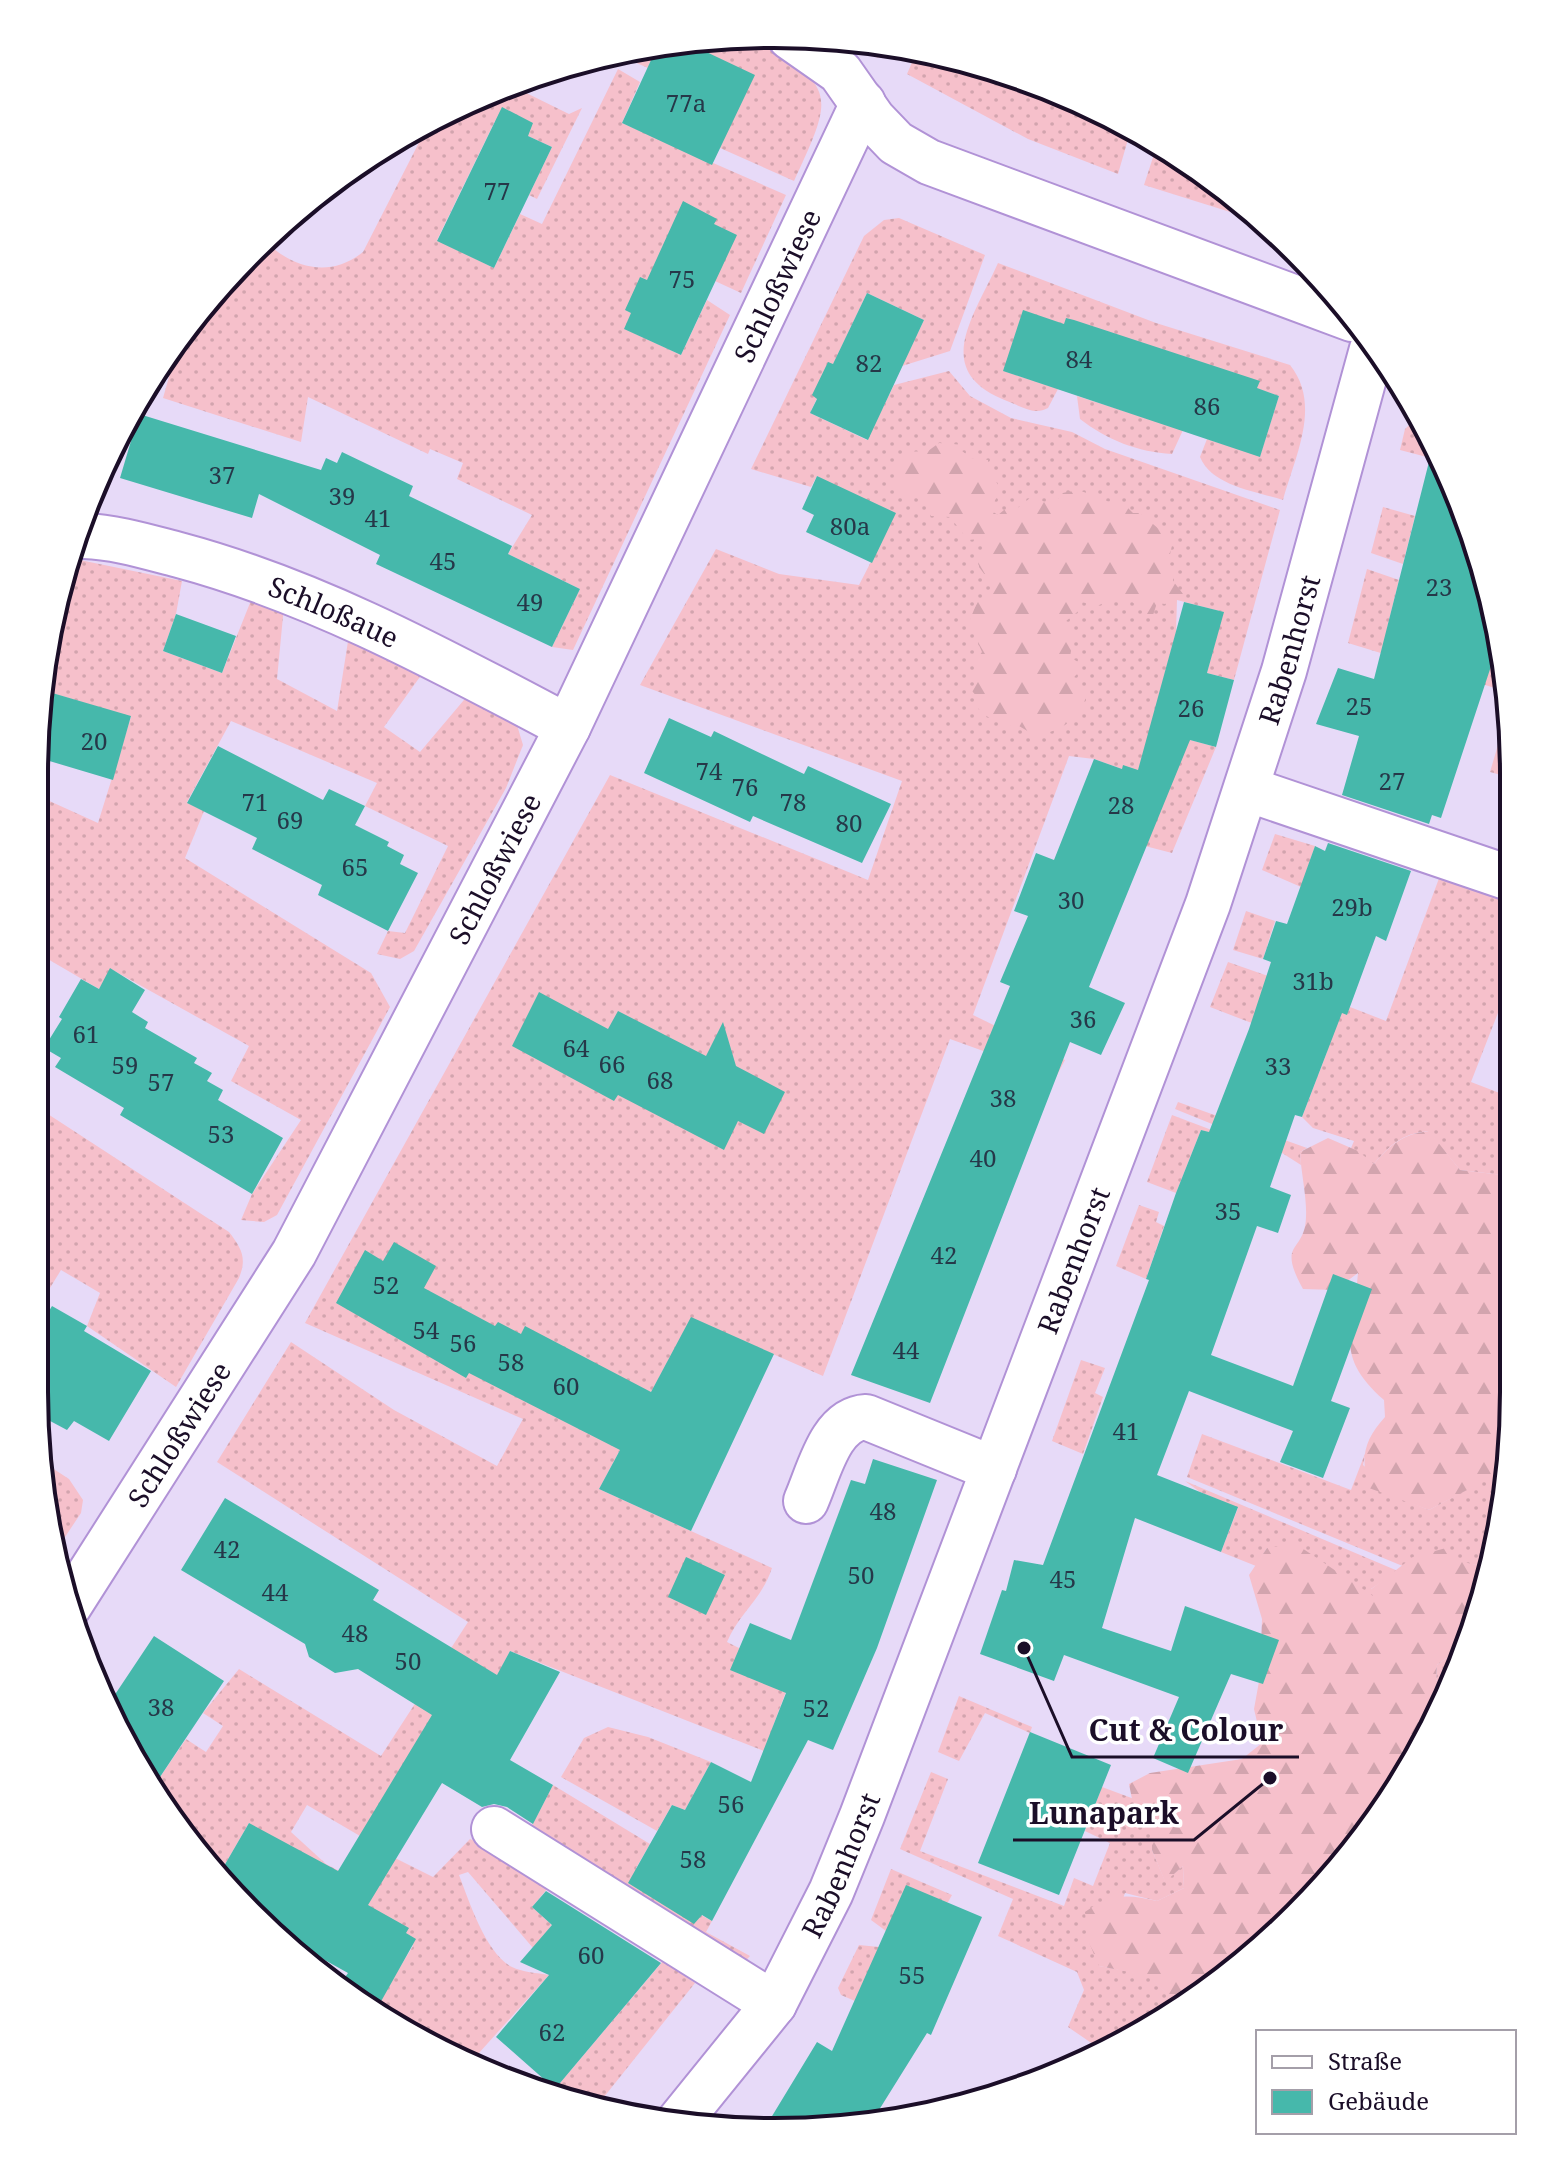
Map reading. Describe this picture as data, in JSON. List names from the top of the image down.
{
  "streets": {
    "street": ["Schloßwiese", "Schloßaue", "Rabenhorst"]
  },
  "crossings": [
    ["Schloßwiese", "Schloßaue"]
  ],
  "places": ["Cut & Colour", "Lunapark"],
  "house_numbers": [
    "77a",
    "77",
    "75",
    "84",
    "82",
    "86",
    "37",
    "39",
    "41",
    "80a",
    "45",
    "23",
    "49",
    "25",
    "26",
    "20",
    "74",
    "27",
    "76",
    "71",
    "78",
    "28",
    "69",
    "80",
    "65",
    "30",
    "29b",
    "31b",
    "36",
    "61",
    "64",
    "66",
    "59",
    "33",
    "68",
    "57",
    "38",
    "53",
    "40",
    "35",
    "42",
    "52",
    "54",
    "56",
    "44",
    "58",
    "60",
    "41",
    "48",
    "42",
    "50",
    "45",
    "44",
    "48",
    "50",
    "38",
    "52",
    "56",
    "58",
    "60",
    "55",
    "62"
  ],
  "legend": ["Straße", "Gebäude"]
}
